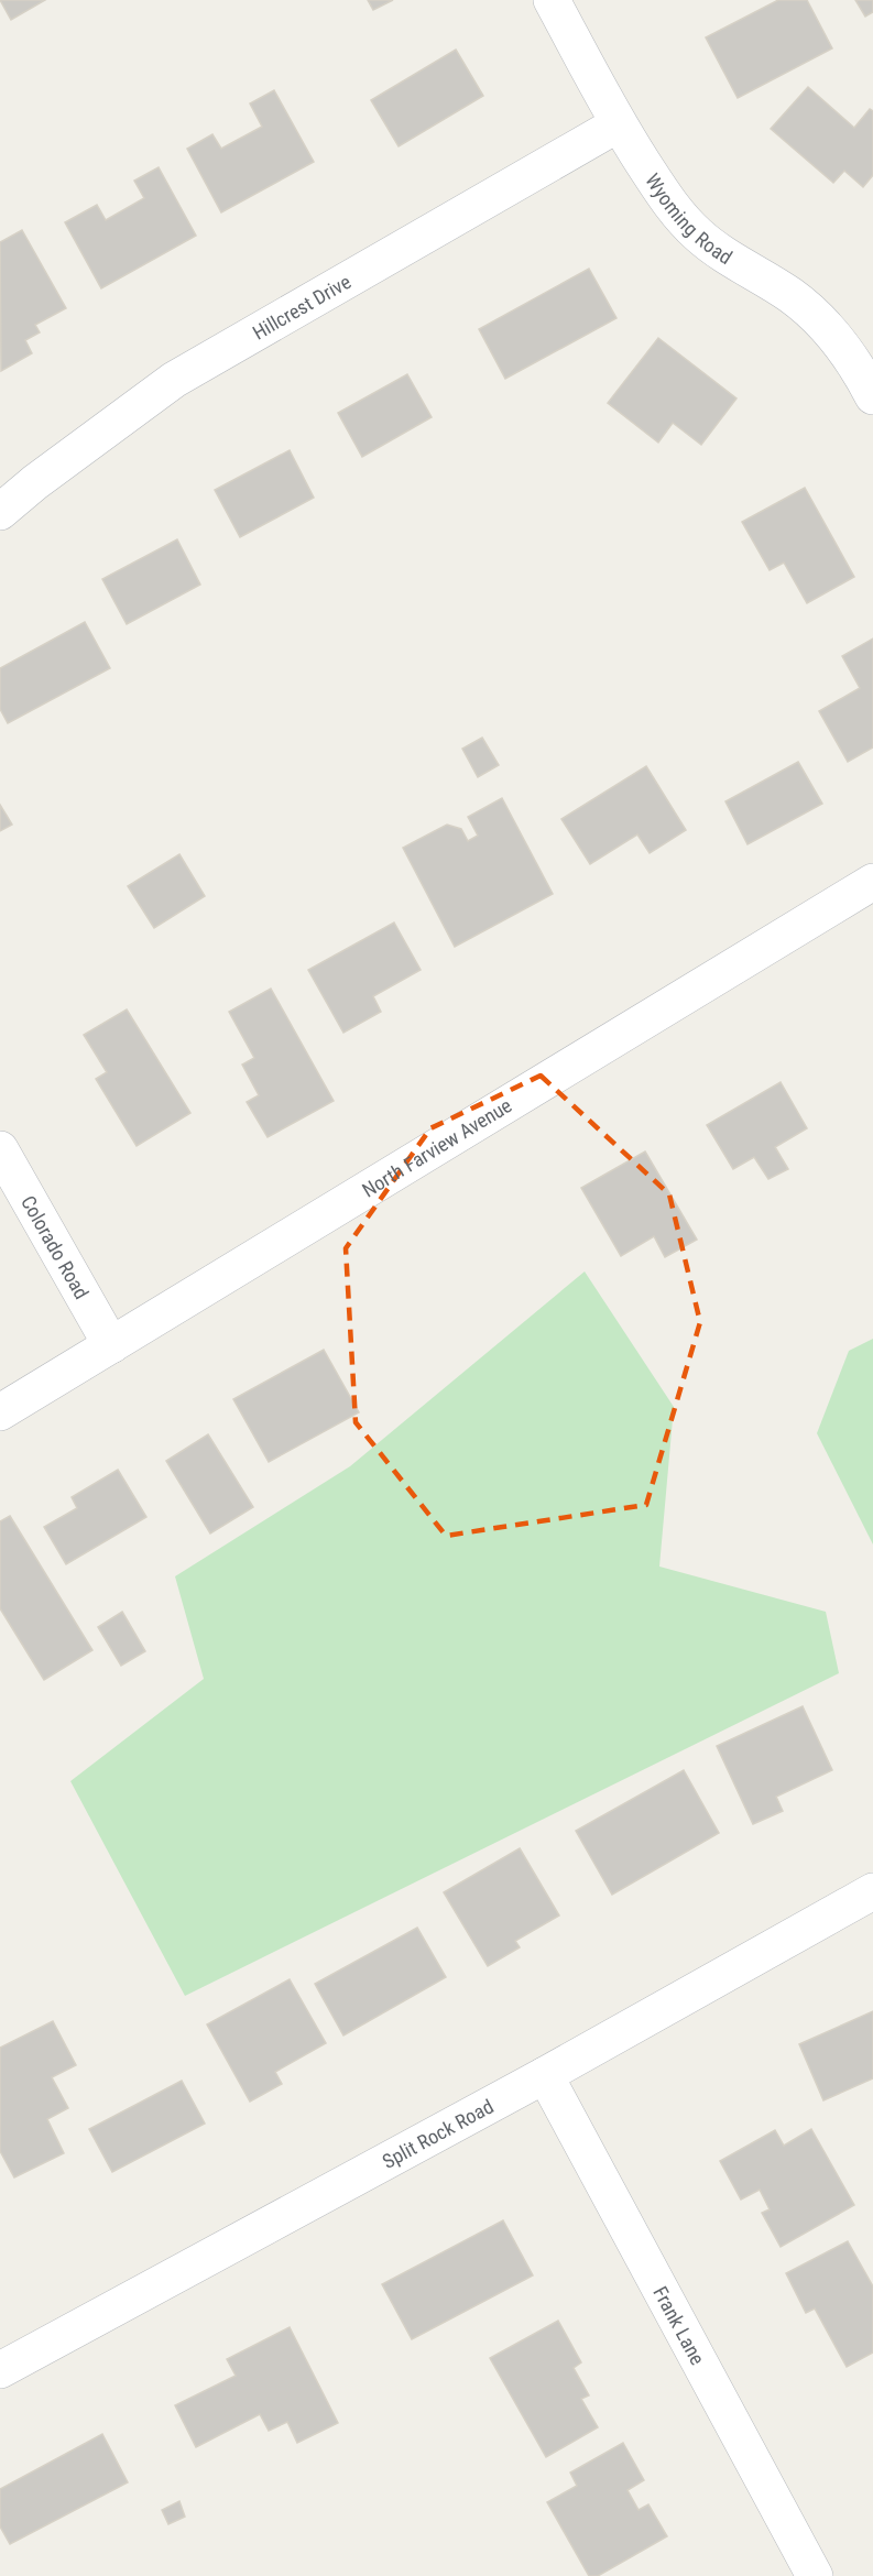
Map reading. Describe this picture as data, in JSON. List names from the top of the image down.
{
  "streets": {
    "street": [
      "Wyoming Road",
      "Hillcrest Drive",
      "North Farview Avenue",
      "Colorado Road",
      "Split Rock Road",
      "Frank Lane"
    ]
  },
  "crossings": [
    ["Wyoming Road", "Hillcrest Drive"],
    ["North Farview Avenue", "Colorado Road"],
    ["Split Rock Road", "Frank Lane"]
  ]
}
